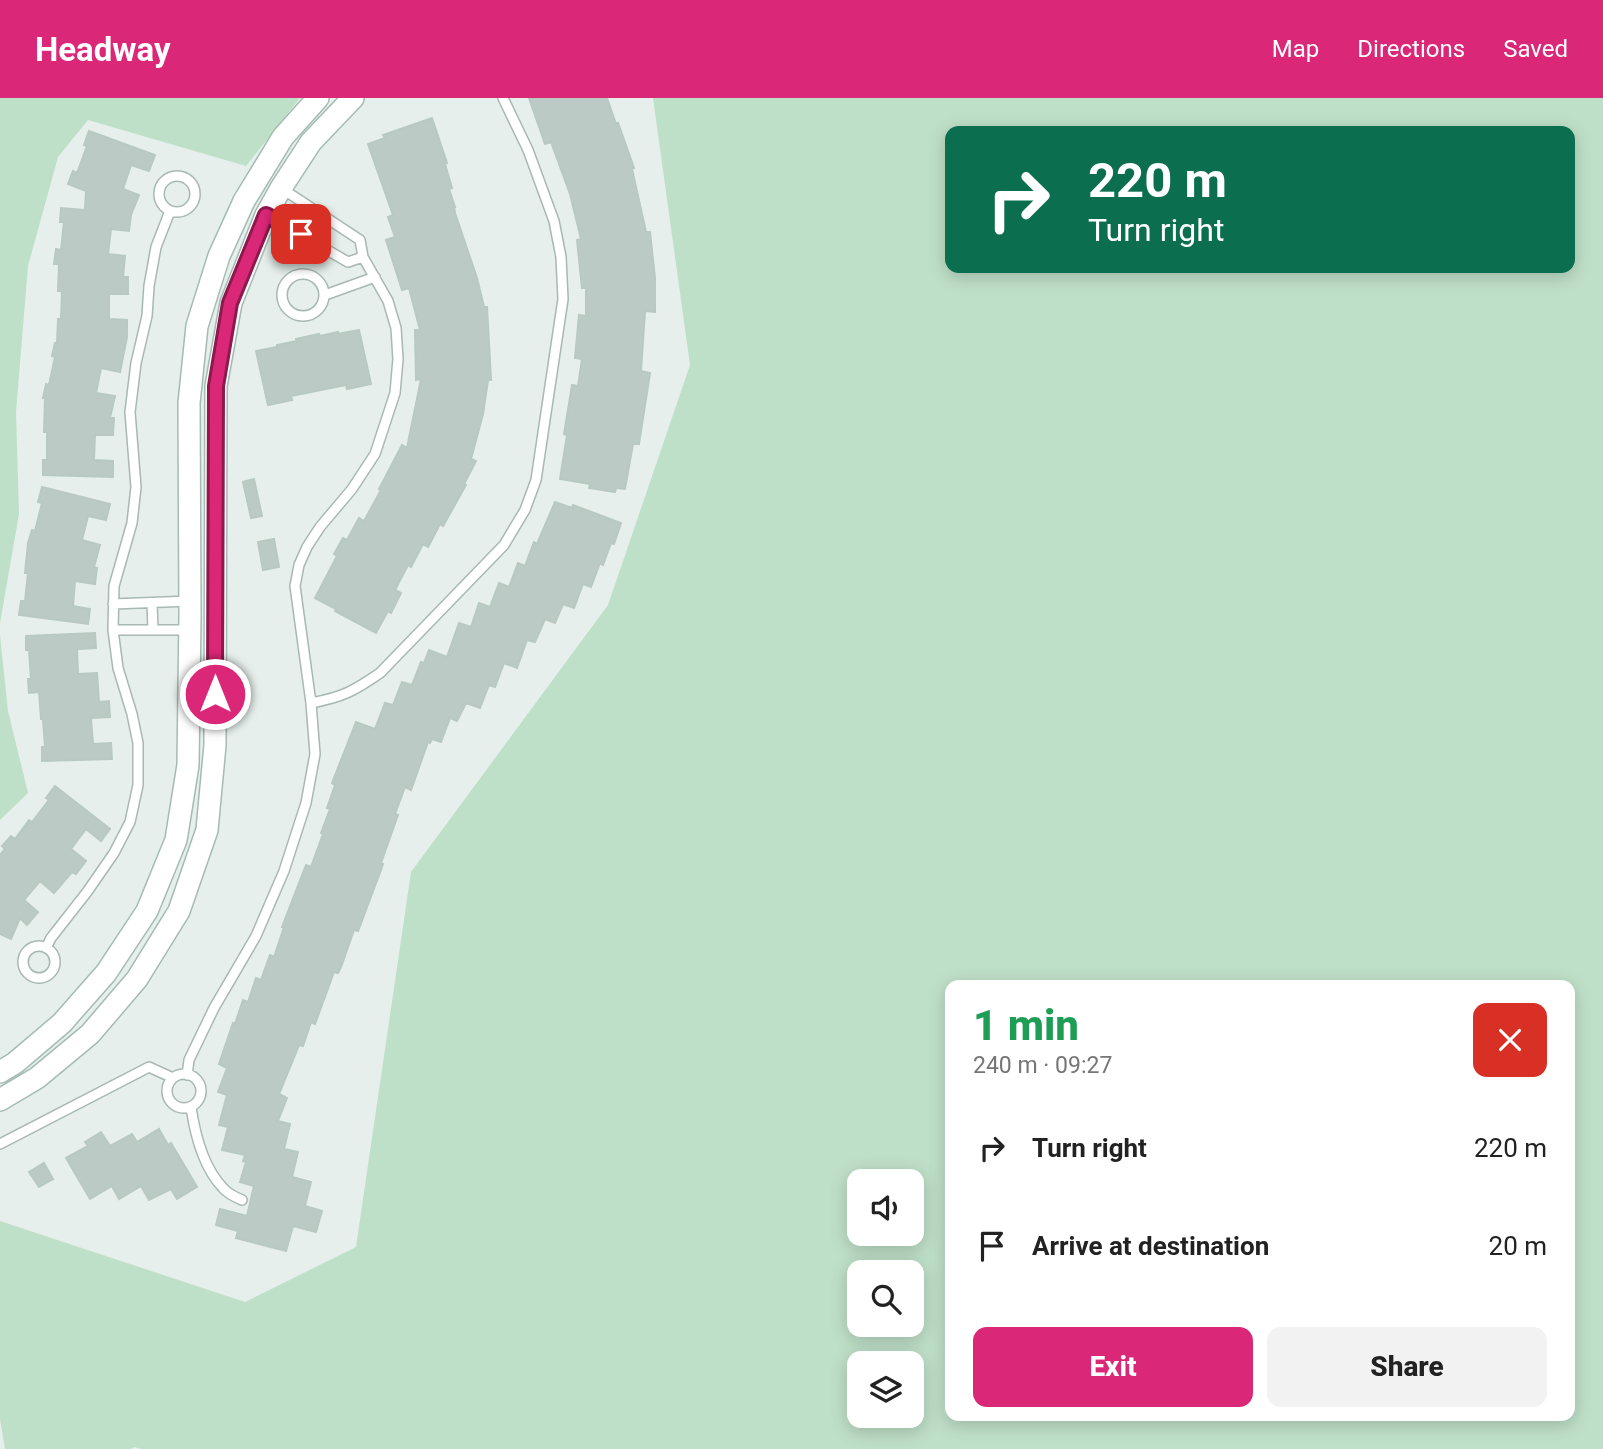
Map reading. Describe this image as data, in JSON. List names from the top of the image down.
{
  "page": {
    "header": "Headway",
    "nav": ["Map", "Directions", "Saved"],
    "turn": ["220 m", "Turn right"],
    "heading": ["1 min", "240 m · 09:27"],
    "list": [
      {
        "name": "Turn right",
        "value": "220 m"
      },
      {
        "name": "Arrive at destination",
        "value": "20 m"
      }
    ],
    "buttons": ["Exit", "Share"]
  }
}
